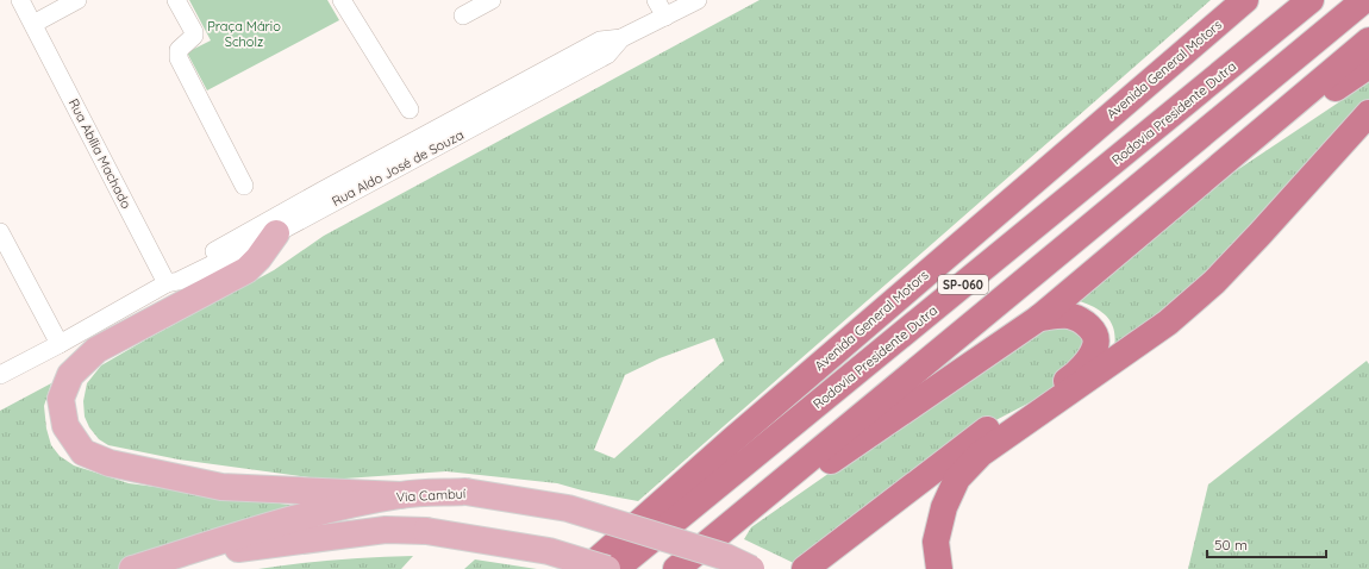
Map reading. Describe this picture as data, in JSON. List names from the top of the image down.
{
  "streets": {
    "highway": ["Avenida General Motors", "Rodovia Presidente Dutra", "SP-060"],
    "main road": ["Via Cambuí"],
    "street": ["Rua Abília Machado", "Rua Aldo José de Souza"]
  },
  "crossings": [
    ["Rua Abília Machado", "Rua Aldo José de Souza"]
  ],
  "parks": ["Praça Mário Scholz"],
  "scale_bar": "50 m"
}
